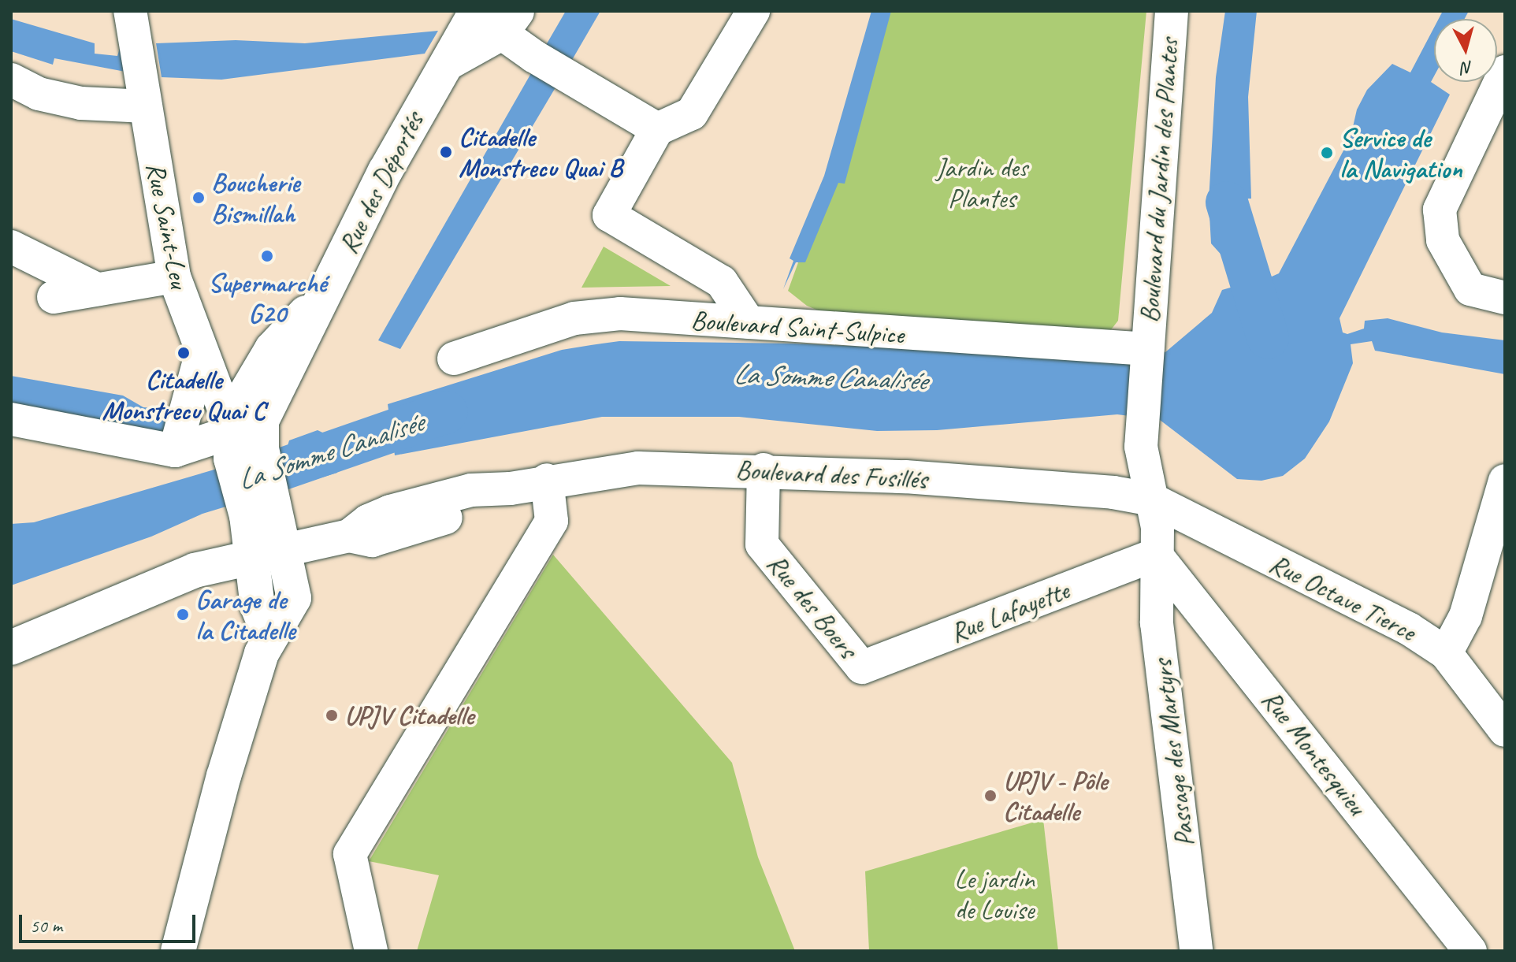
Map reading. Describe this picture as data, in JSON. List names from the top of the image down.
{
  "streets": {
    "main road": ["Rue des Déportés"],
    "street": [
      "Boulevard du Jardin des Plantes",
      "Rue Saint-Leu",
      "Boulevard Saint-Sulpice",
      "Boulevard des Fusillés",
      "Rue Octave Tierce",
      "Rue des Boers",
      "Rue Lafayette",
      "Rue Montesquieu",
      "Passage des Martyrs"
    ]
  },
  "crossings": [
    ["Boulevard du Jardin des Plantes", "Boulevard Saint-Sulpice"],
    ["Boulevard du Jardin des Plantes", "Passage des Martyrs"],
    ["Rue des Déportés", "Rue Saint-Leu"],
    ["Boulevard des Fusillés", "Rue Octave Tierce"],
    ["Boulevard des Fusillés", "Rue des Boers"],
    ["Boulevard des Fusillés", "Passage des Martyrs"],
    ["Rue Octave Tierce", "Passage des Martyrs"],
    ["Rue des Boers", "Rue Lafayette"],
    ["Rue Lafayette", "Rue Montesquieu"],
    ["Rue Lafayette", "Passage des Martyrs"],
    ["Rue Montesquieu", "Passage des Martyrs"]
  ],
  "water": ["La Somme Canalisée"],
  "parks": ["Jardin des Plantes", "Le jardin de Louise"],
  "places": [
    "Citadelle Monstrecu Quai B",
    "Service de la Navigation",
    "Boucherie Bismillah",
    "Supermarché G20",
    "Citadelle Monstrecu Quai C",
    "Garage de la Citadelle",
    "UPJV Citadelle",
    "UPJV - Pôle Citadelle"
  ],
  "scale_bar": "50 m",
  "north": "bottom"
}
